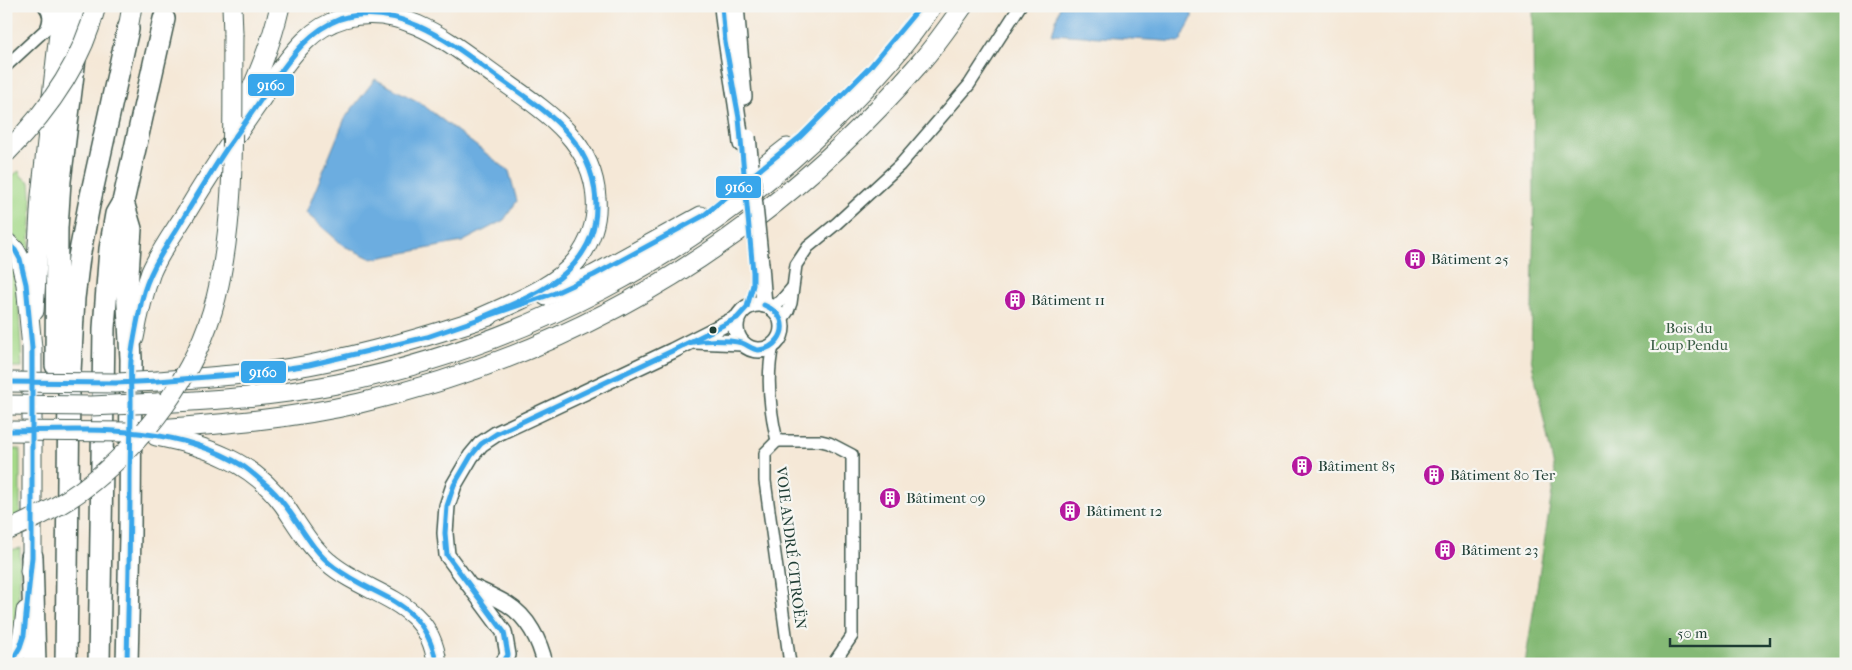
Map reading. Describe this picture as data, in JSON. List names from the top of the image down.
{
  "streets": {
    "street": ["VOIE ANDRÉ CITROËN"]
  },
  "parks": ["Bois du Loup Pendu"],
  "places": {
    "building": [
      "Bâtiment 25",
      "Bâtiment 11",
      "Bâtiment 85",
      "Bâtiment 80 Ter",
      "Bâtiment 09",
      "Bâtiment 12",
      "Bâtiment 23"
    ]
  },
  "lines": ["transit line 9160"],
  "scale_bar": "50 m"
}
